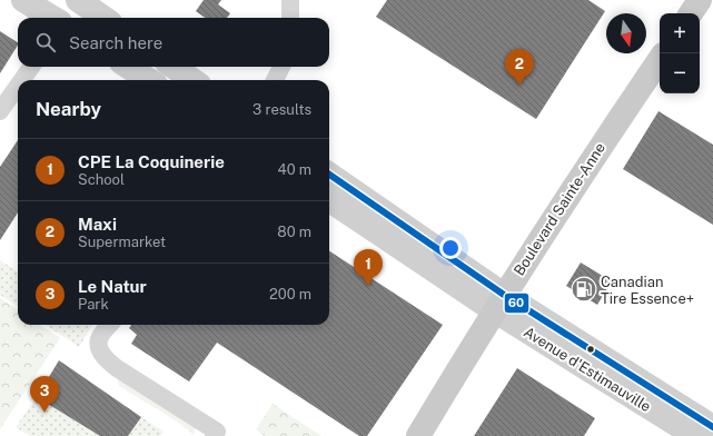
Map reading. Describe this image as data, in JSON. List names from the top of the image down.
{
  "streets": {
    "main road": ["Boulevard Sainte-Anne", "Avenue d'Estimauville"]
  },
  "crossings": [
    ["Boulevard Sainte-Anne", "Avenue d'Estimauville"]
  ],
  "places": {
    "fuel station": ["Canadian Tire Essence+"]
  },
  "lines": ["transit line 60"],
  "north": "bottom",
  "page": {
    "map_buttons": ["+", "−"],
    "search": "Search here",
    "pins": ["2", "1", "3"],
    "heading": ["Nearby", "3 results"],
    "list": [
      {
        "mark": "1",
        "name": "CPE La Coquinerie",
        "note": "School",
        "value": "40 m"
      },
      {
        "mark": "2",
        "name": "Maxi",
        "note": "Supermarket",
        "value": "80 m"
      },
      {
        "mark": "3",
        "name": "Le Natur",
        "note": "Park",
        "value": "200 m"
      }
    ]
  }
}
